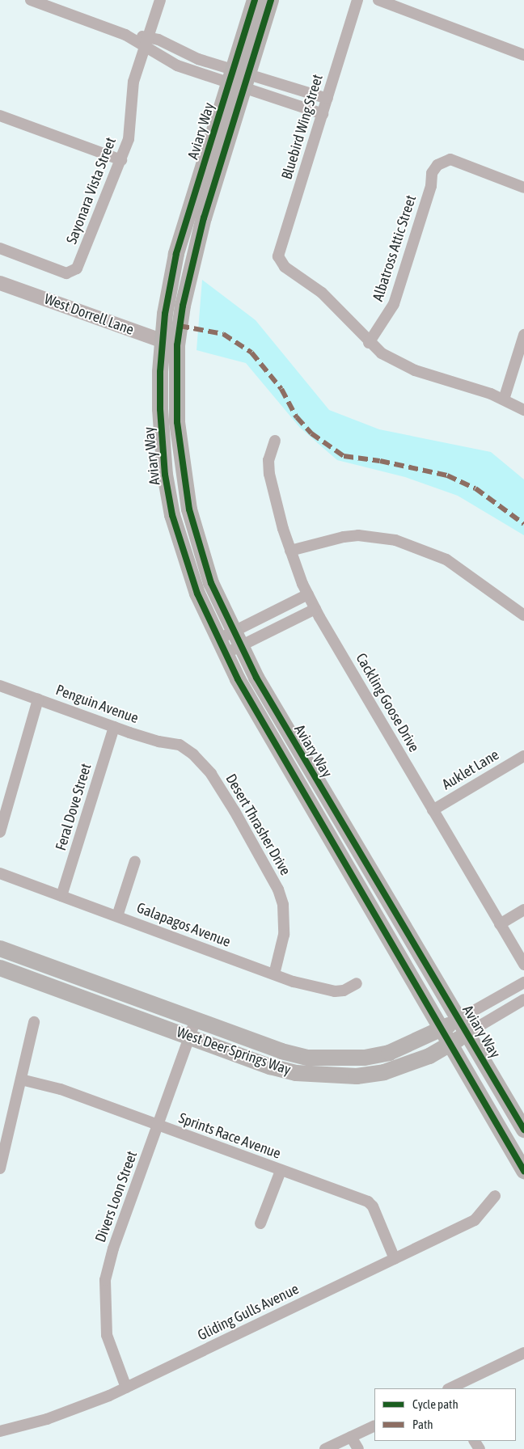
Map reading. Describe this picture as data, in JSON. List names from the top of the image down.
{
  "streets": {
    "main road": ["Aviary Way", "West Deer Springs Way"],
    "street": [
      "Bluebird Wing Street",
      "Sayonara Vista Street",
      "Albatross Attic Street",
      "West Dorrell Lane",
      "Cackling Goose Drive",
      "Penguin Avenue",
      "Auklet Lane",
      "Feral Dove Street",
      "Desert Thrasher Drive",
      "Galapagos Avenue",
      "Sprints Race Avenue",
      "Divers Loon Street",
      "Gliding Gulls Avenue"
    ]
  },
  "crossings": [
    ["Bluebird Wing Street", "Albatross Attic Street"],
    ["Aviary Way", "West Dorrell Lane"],
    ["Aviary Way", "West Deer Springs Way"],
    ["Cackling Goose Drive", "Auklet Lane"],
    ["Penguin Avenue", "Feral Dove Street"],
    ["Penguin Avenue", "Desert Thrasher Drive"],
    ["Feral Dove Street", "Galapagos Avenue"],
    ["Desert Thrasher Drive", "Galapagos Avenue"],
    ["West Deer Springs Way", "Divers Loon Street"],
    ["Sprints Race Avenue", "Divers Loon Street"],
    ["Sprints Race Avenue", "Gliding Gulls Avenue"],
    ["Divers Loon Street", "Gliding Gulls Avenue"]
  ],
  "legend": ["Cycle path", "Path"]
}
